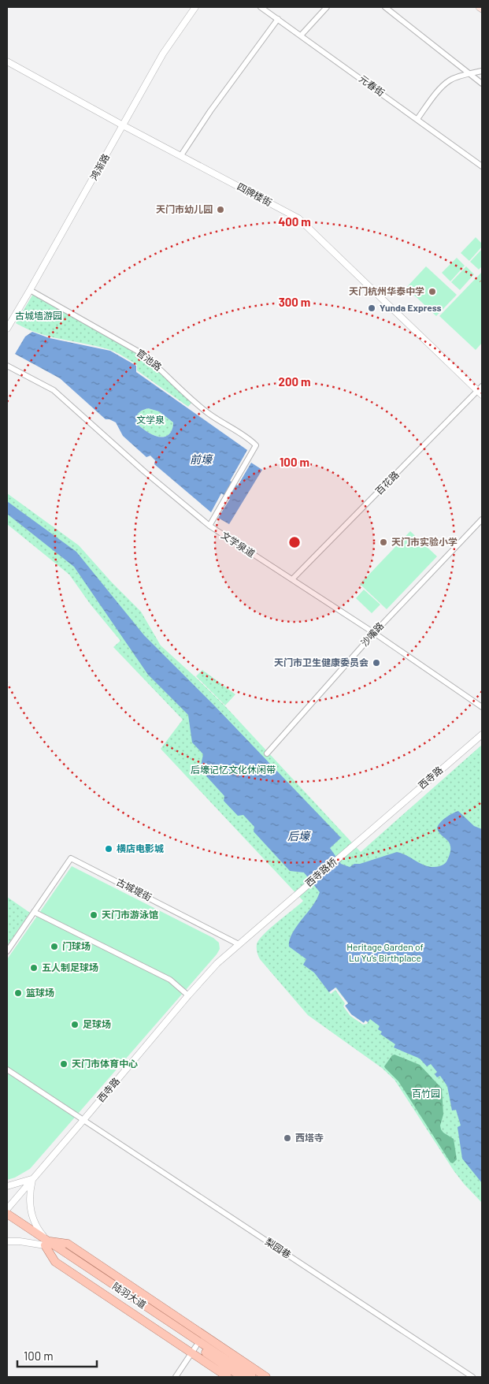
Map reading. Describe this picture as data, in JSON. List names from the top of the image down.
{
  "streets": {
    "main road": ["陆羽大道"],
    "street": [
      "元春街",
      "鸿渐路",
      "四牌楼街",
      "官池路",
      "百花路",
      "文学泉道",
      "沙嘴路",
      "西寺路",
      "西寺路桥",
      "古城堤街",
      "梨园巷"
    ]
  },
  "crossings": [
    ["鸿渐路", "四牌楼街"],
    ["鸿渐路", "官池路"],
    ["四牌楼街", "百花路"],
    ["官池路", "文学泉道"],
    ["百花路", "文学泉道"],
    ["文学泉道", "沙嘴路"],
    ["西寺路", "西寺路桥"],
    ["西寺路", "古城堤街"],
    ["西寺路", "梨园巷"]
  ],
  "water": ["前壕", "后壕"],
  "parks": [
    "古城墙游园",
    "文学泉",
    "后壕记忆文化休闲带",
    "Heritage Garden of Lu Yu’s Birthplace",
    "百竹园"
  ],
  "places": [
    "天门市幼儿园",
    "天门杭州华泰中学",
    "Yunda Express",
    "天门市实验小学",
    "天门市卫生健康委员会",
    "横店电影城",
    "天门市游泳馆",
    "门球场",
    "五人制足球场",
    "篮球场",
    "足球场",
    "天门市体育中心",
    "西塔寺"
  ],
  "scale_bar": "100 m",
  "rings": [
    "400 m",
    "300 m",
    "200 m",
    "100 m"
  ]
}
